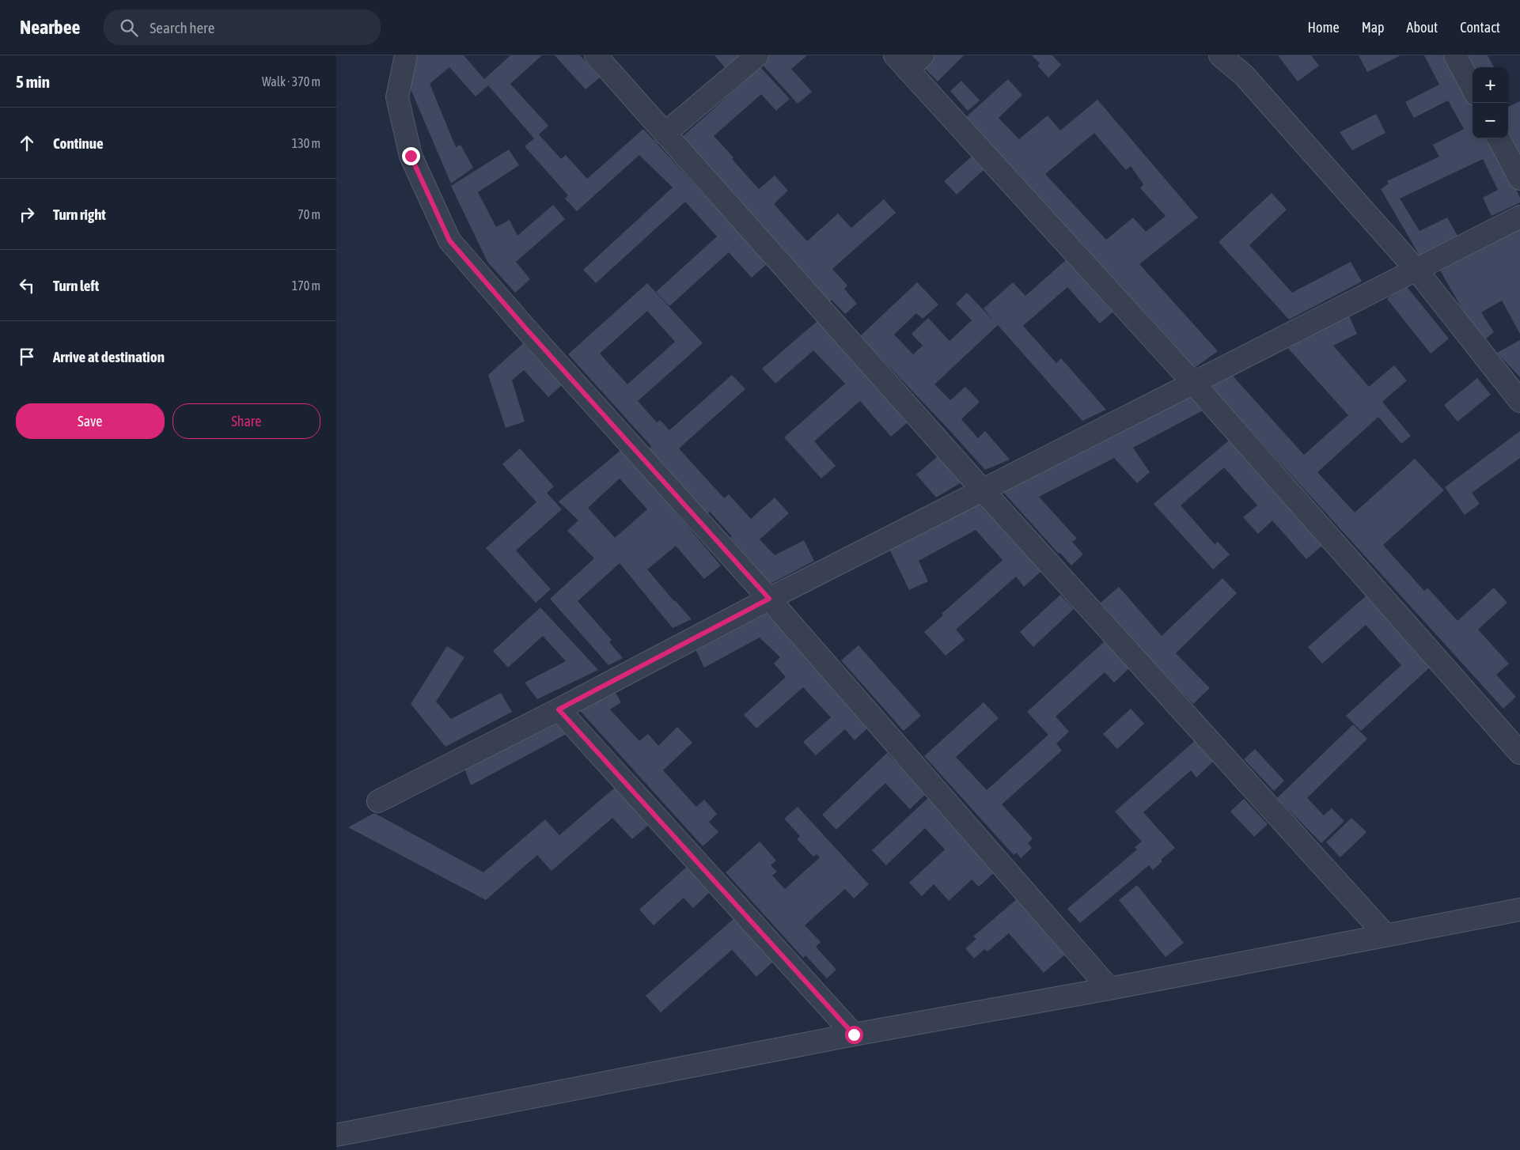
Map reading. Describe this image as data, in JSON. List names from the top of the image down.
{
  "page": {
    "header": "Nearbee",
    "search": "Search here",
    "nav": [
      "Home",
      "Map",
      "About",
      "Contact"
    ],
    "heading": ["5 min", "Walk · 370 m"],
    "map_buttons": ["+", "−"],
    "list": [
      ["Continue", "130 m"],
      ["Turn right", "70 m"],
      ["Turn left", "170 m"],
      "Arrive at destination"
    ],
    "buttons": ["Save", "Share"]
  }
}
